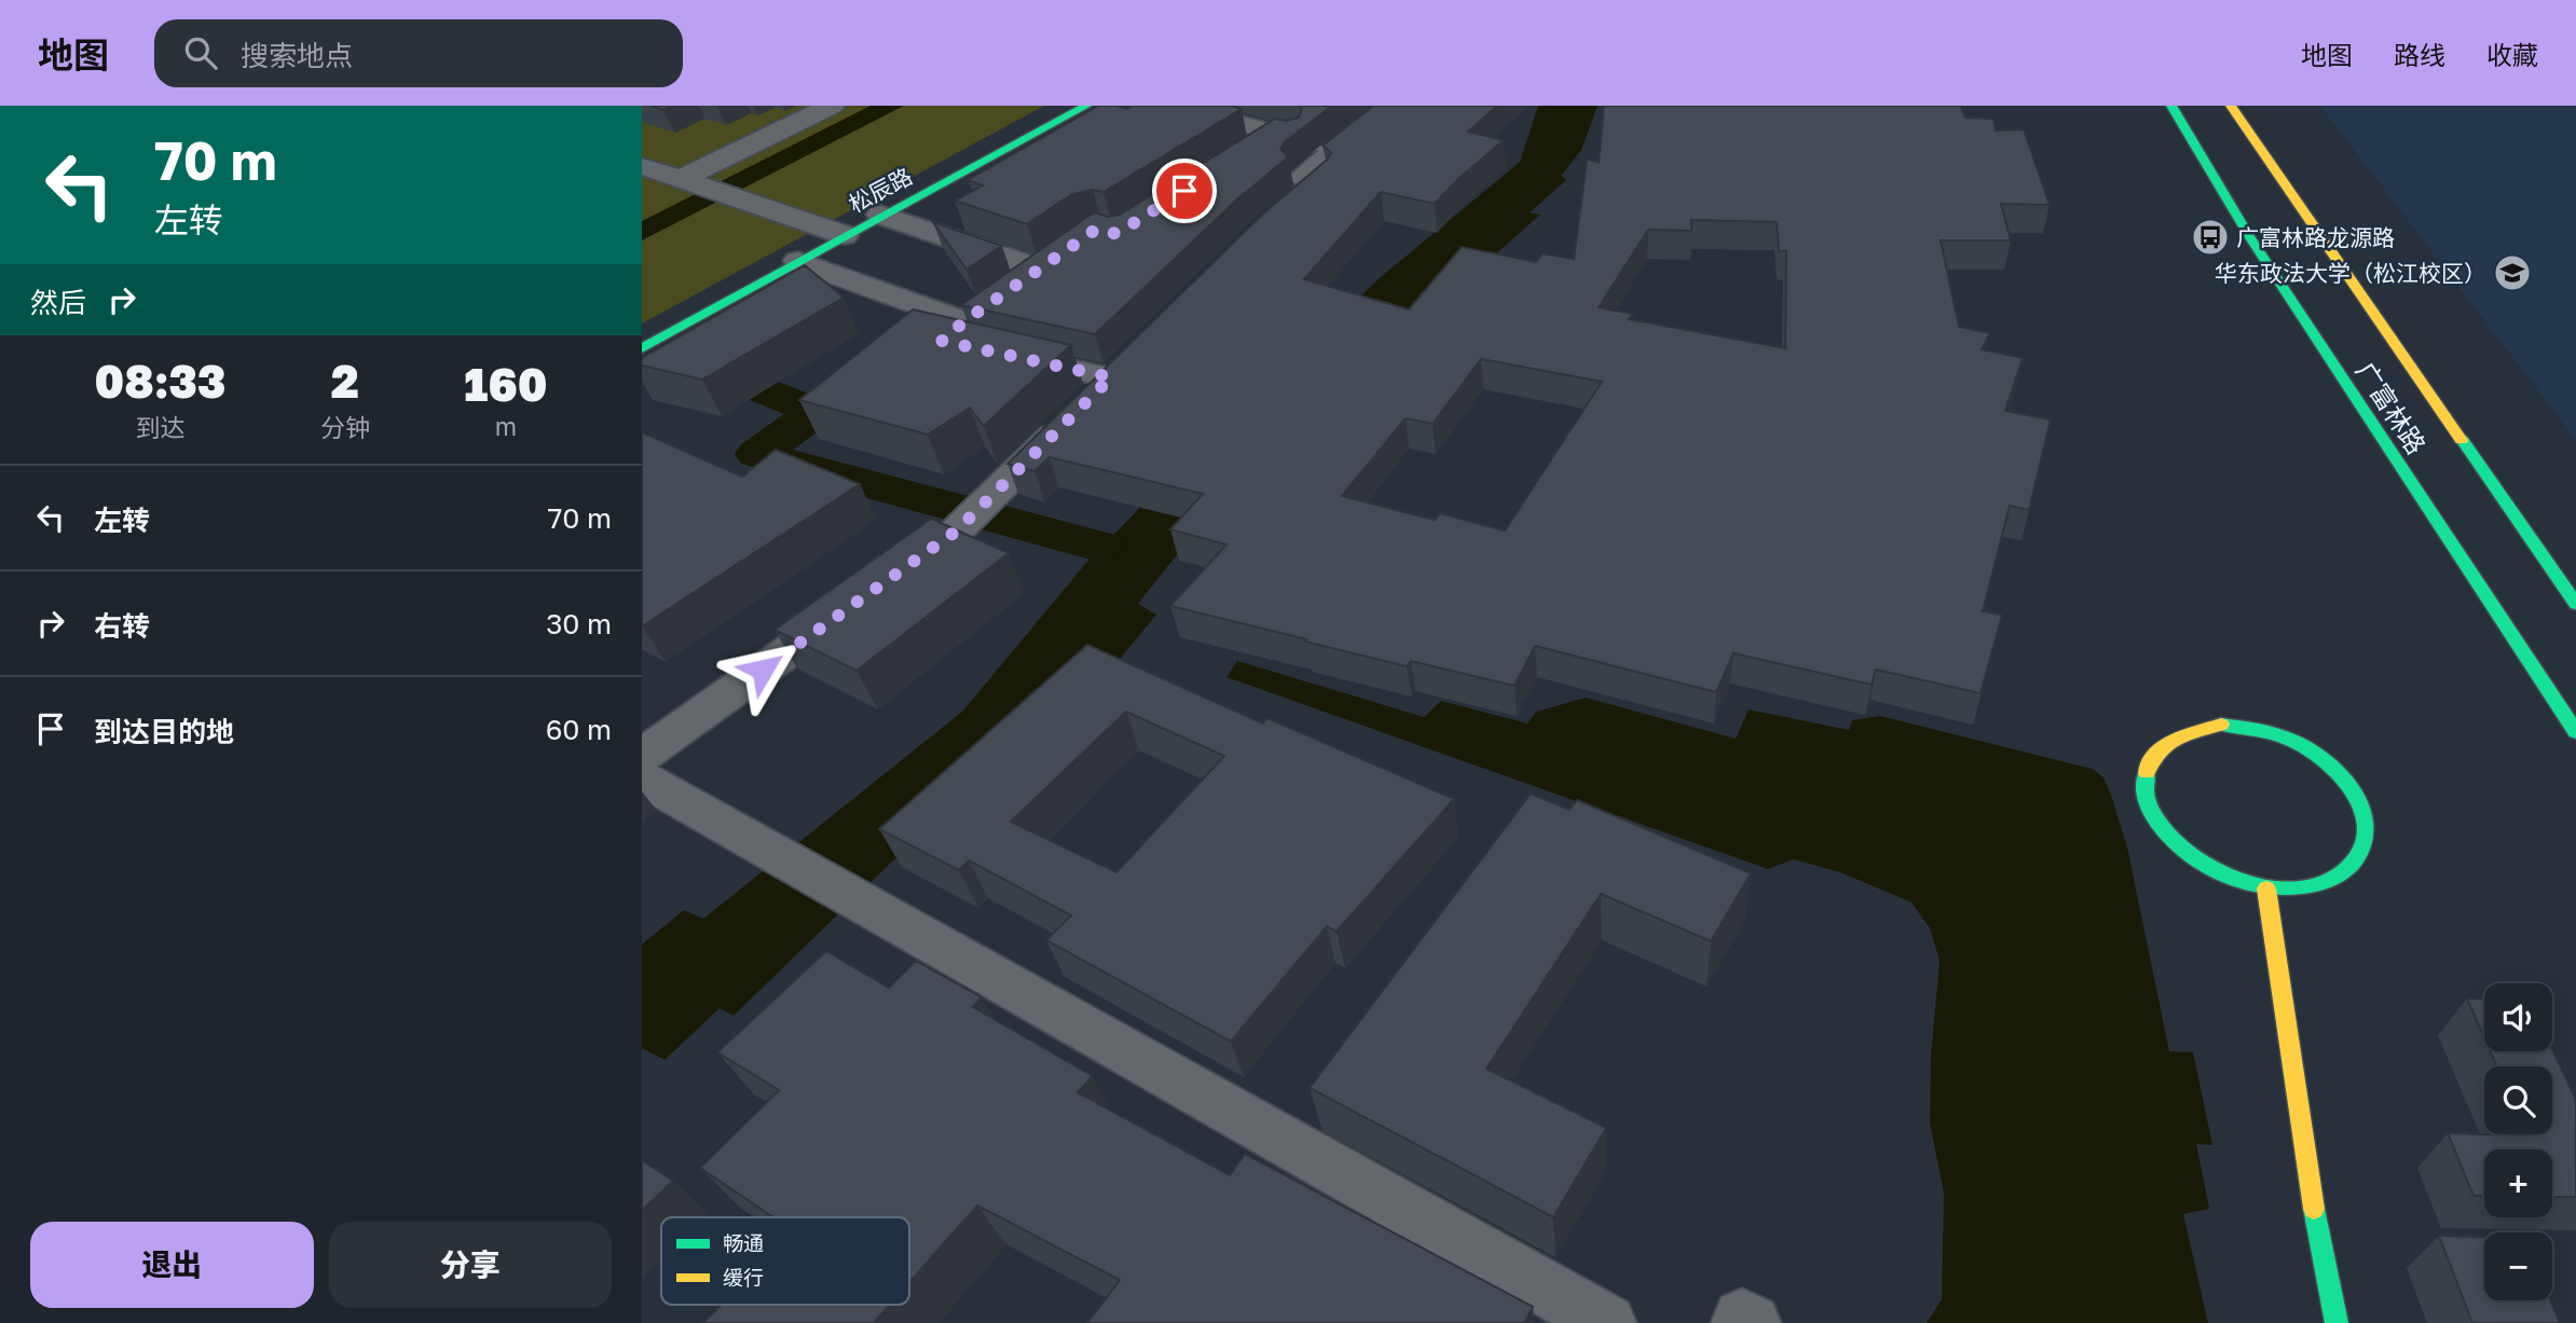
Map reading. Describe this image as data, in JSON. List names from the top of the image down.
{
  "streets": {
    "main road": ["松辰路", "广富林路"]
  },
  "places": {
    "bus stop": ["广富林路龙源路"],
    "school or university": ["华东政法大学（松江校区）"]
  },
  "legend": ["畅通", "缓行"],
  "page": {
    "header": "地图",
    "search": "搜索地点",
    "nav": ["地图", "路线", "收藏"],
    "turn": ["70 m", "左转"],
    "then": "然后",
    "eta": [
      "08:33",
      "到达",
      "2",
      "分钟",
      "160",
      "m"
    ],
    "list": [
      {
        "name": "左转",
        "value": "70 m"
      },
      {
        "name": "右转",
        "value": "30 m"
      },
      {
        "name": "到达目的地",
        "value": "60 m"
      }
    ],
    "map_buttons": ["+", "−"],
    "buttons": ["退出", "分享"]
  }
}
